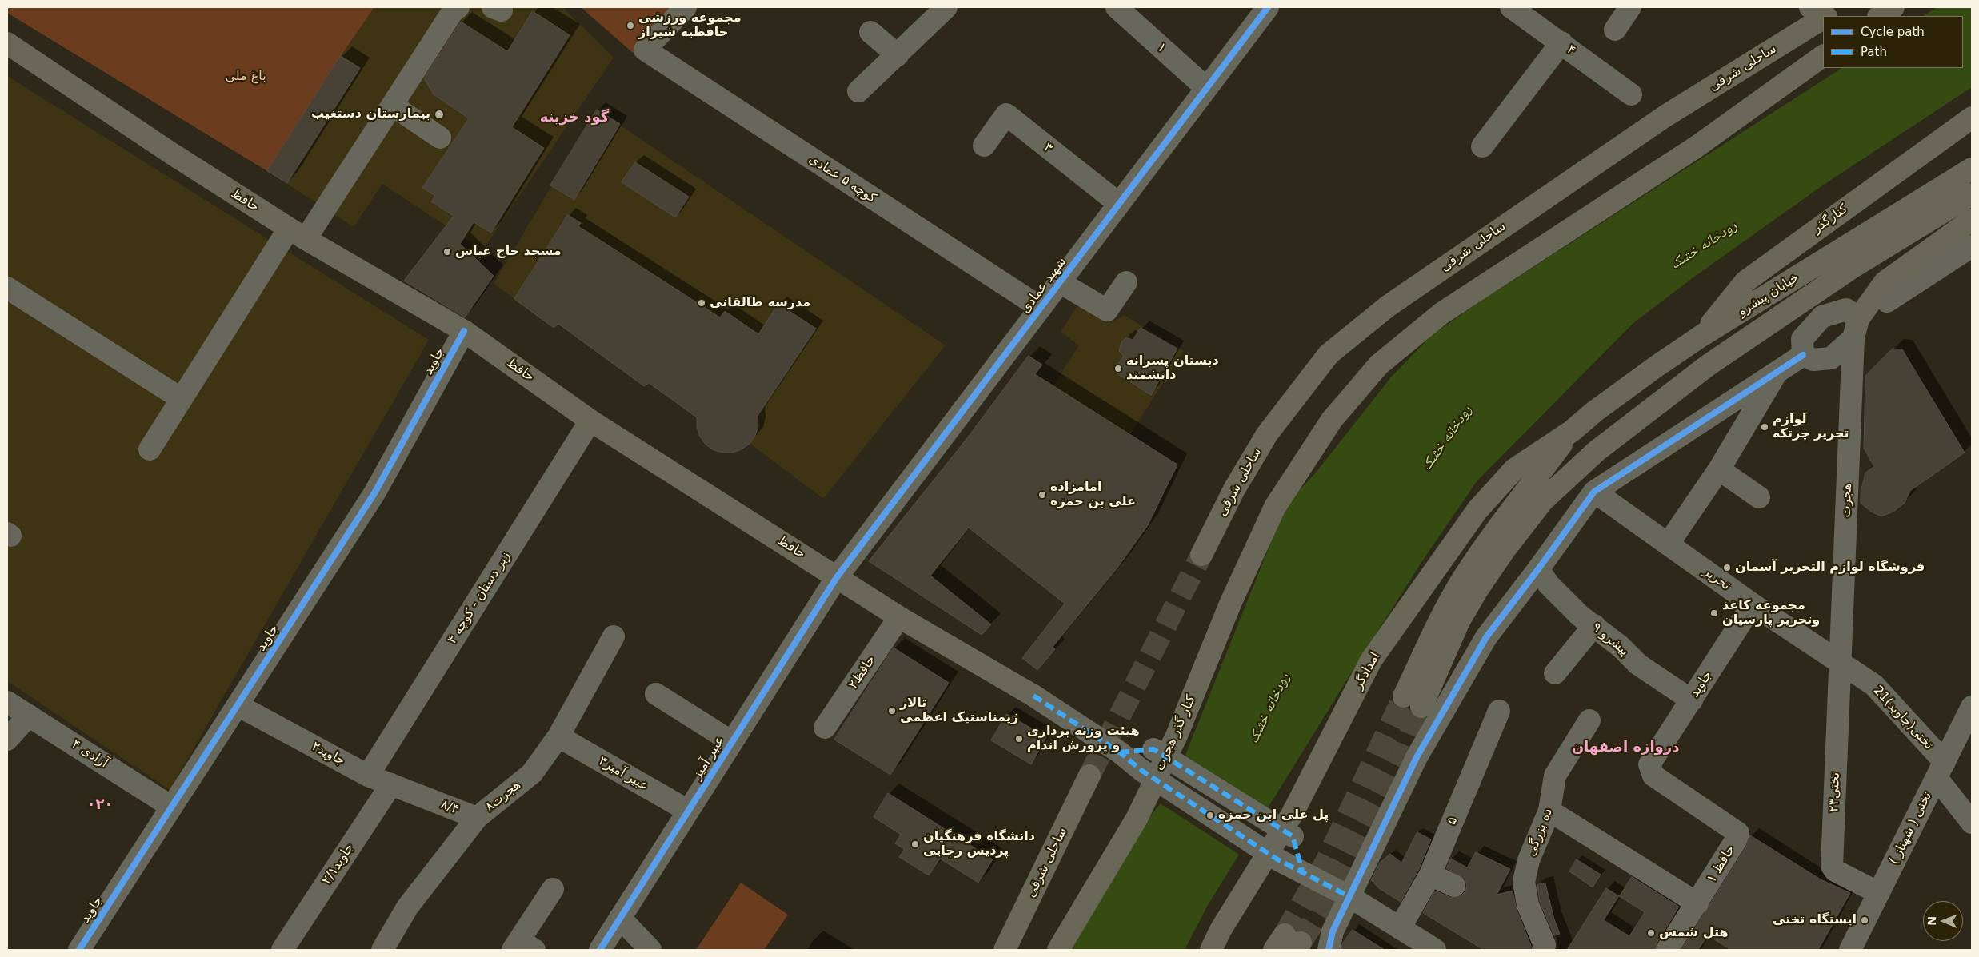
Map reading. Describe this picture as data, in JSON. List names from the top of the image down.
{
  "streets": {
    "main road": [
      "ساحلی شرقی",
      "حافظ",
      "کنارگذر",
      "خیابان پیشرو",
      "امدادگر",
      "کنار گذر هجرت"
    ],
    "street": [
      "۱",
      "۴",
      "۳",
      "کوچه ۵ عمادی",
      "شهید عمادی",
      "جاوید",
      "هجرت",
      "تحریر",
      "زبر دستان - کوچه ۴",
      "پیشرو ۹",
      "۲حافظ",
      "21تختی(جاوید)",
      "۴ آزادی",
      "۲جاوید",
      "عبیر آمیز",
      "۳عبیر آمیز",
      "تختی۲۳",
      "هجرت۸",
      "۸/۴",
      "۵",
      "تختی ( شهناز )",
      "ده بزرگی",
      "۲/۱جاوید",
      "حافظ ۱"
    ]
  },
  "crossings": [
    ["۱", "شهید عمادی"],
    ["۳", "شهید عمادی"],
    ["کوچه ۵ عمادی", "شهید عمادی"],
    ["حافظ", "شهید عمادی"],
    ["حافظ", "جاوید"],
    ["حافظ", "زبر دستان - کوچه ۴"],
    ["حافظ", "۲حافظ"],
    ["حافظ", "عبیر آمیز"],
    ["کنارگذر", "خیابان پیشرو"],
    ["شهید عمادی", "عبیر آمیز"],
    ["خیابان پیشرو", "امدادگر"],
    ["جاوید", "تحریر"],
    ["جاوید", "پیشرو ۹"],
    ["جاوید", "۴ آزادی"],
    ["جاوید", "۲جاوید"],
    ["جاوید", "حافظ ۱"],
    ["هجرت", "تحریر"],
    ["هجرت", "21تختی(جاوید)"],
    ["هجرت", "تختی۲۳"],
    ["تحریر", "21تختی(جاوید)"],
    ["تحریر", "تختی۲۳"],
    ["زبر دستان - کوچه ۴", "۲جاوید"],
    ["21تختی(جاوید)", "تختی۲۳"],
    ["21تختی(جاوید)", "تختی ( شهناز )"],
    ["۲جاوید", "۸/۴"],
    ["۲جاوید", "۲/۱جاوید"],
    ["عبیر آمیز", "۳عبیر آمیز"],
    ["۳عبیر آمیز", "هجرت۸"],
    ["تختی۲۳", "تختی ( شهناز )"],
    ["هجرت۸", "۸/۴"]
  ],
  "districts": ["گود خزینه", "دروازه اصفهان", "۰۲۰"],
  "water": ["رودخانه خشک"],
  "parks": ["باغ ملی"],
  "places": [
    "مجموعه ورزشی حافظیه شیراز",
    "بیمارستان دستغیب",
    "مسجد حاج عباس",
    "مدرسه طالقانی",
    "دبستان پسرانه دانشمند",
    "لوازم تحریر چرتکه",
    "امامزاده علی بن حمزه",
    "فروشگاه لوازم التحریر آسمان",
    "مجموعه کاغذ وتحریر پارسیان",
    "تالار ژیمناستیک اعظمی",
    "هیئت وزنه برداری و پرورش اندام",
    "پل علی ابن حمزه",
    "دانشگاه فرهنگیان پردیس رجایی",
    "ایستگاه تختی",
    "هتل شمس"
  ],
  "legend": ["Cycle path", "Path"],
  "north": "left"
}
